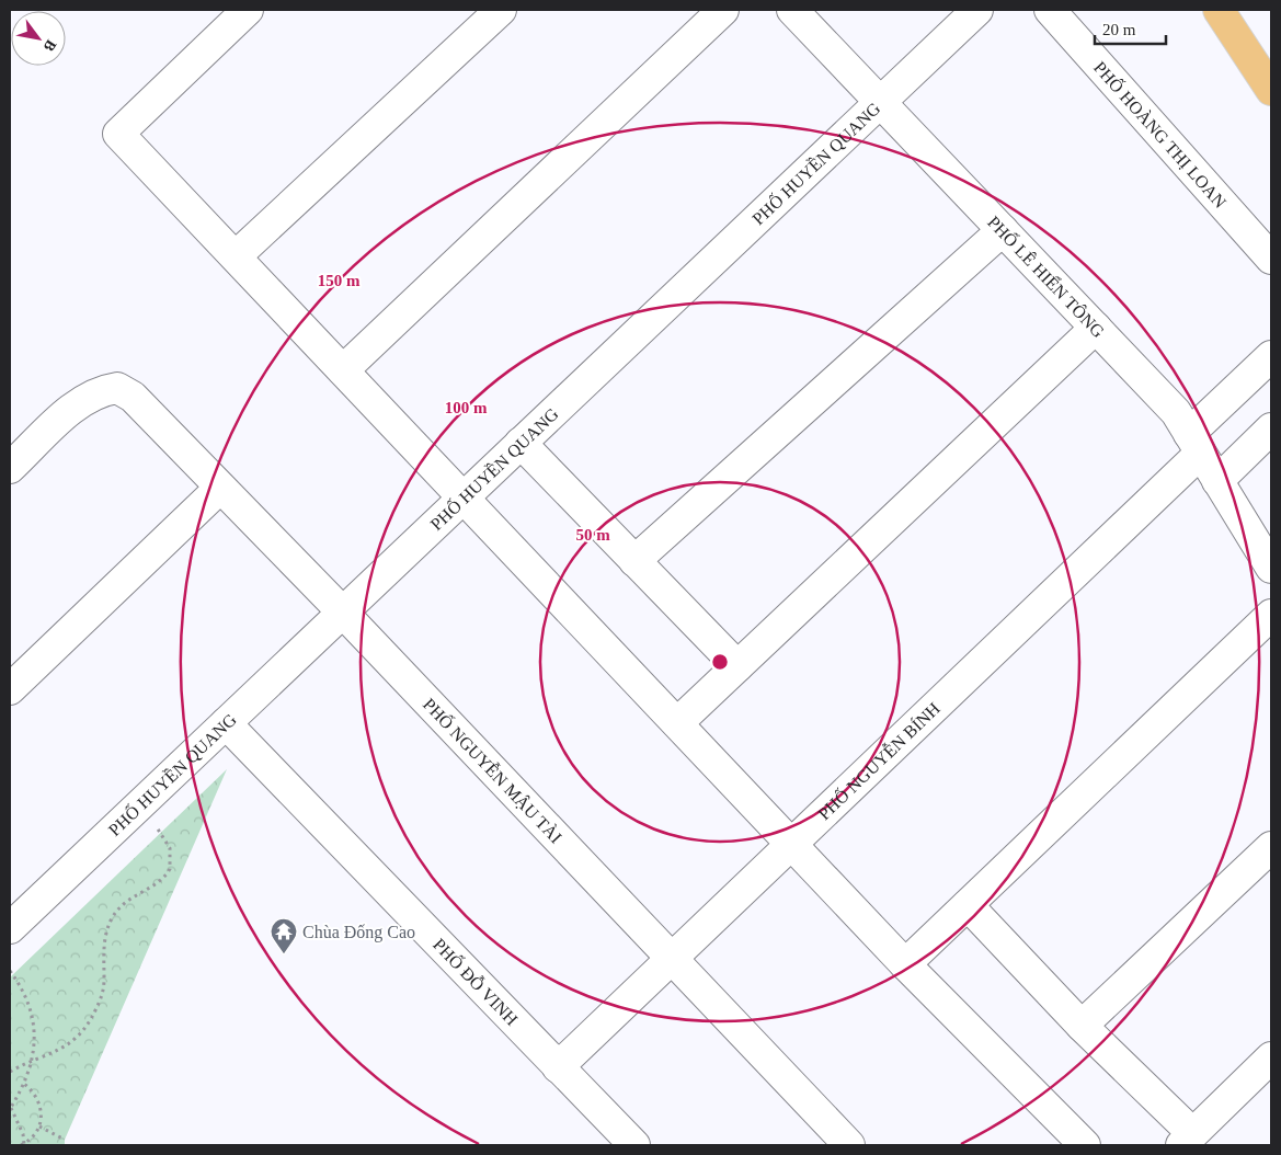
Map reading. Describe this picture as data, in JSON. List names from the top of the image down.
{
  "streets": {
    "street": [
      "PHỐ HOÀNG THỊ LOAN",
      "PHỐ HUYỀN QUANG",
      "PHỐ LÊ HIỂN TÔNG",
      "PHỐ NGUYỄN BÍNH",
      "PHỐ NGUYỄN MẬU TÀI",
      "PHỐ ĐỖ VINH"
    ]
  },
  "crossings": [
    ["PHỐ HUYỀN QUANG", "PHỐ LÊ HIỂN TÔNG"],
    ["PHỐ HUYỀN QUANG", "PHỐ NGUYỄN MẬU TÀI"],
    ["PHỐ HUYỀN QUANG", "PHỐ ĐỖ VINH"],
    ["PHỐ LÊ HIỂN TÔNG", "PHỐ NGUYỄN BÍNH"],
    ["PHỐ NGUYỄN BÍNH", "PHỐ NGUYỄN MẬU TÀI"],
    ["PHỐ NGUYỄN BÍNH", "PHỐ ĐỖ VINH"]
  ],
  "places": {
    "temple": ["Chùa Đống Cao"]
  },
  "scale_bar": "20 m",
  "north": "bottom right",
  "rings": ["150 m", "100 m", "50 m"]
}
